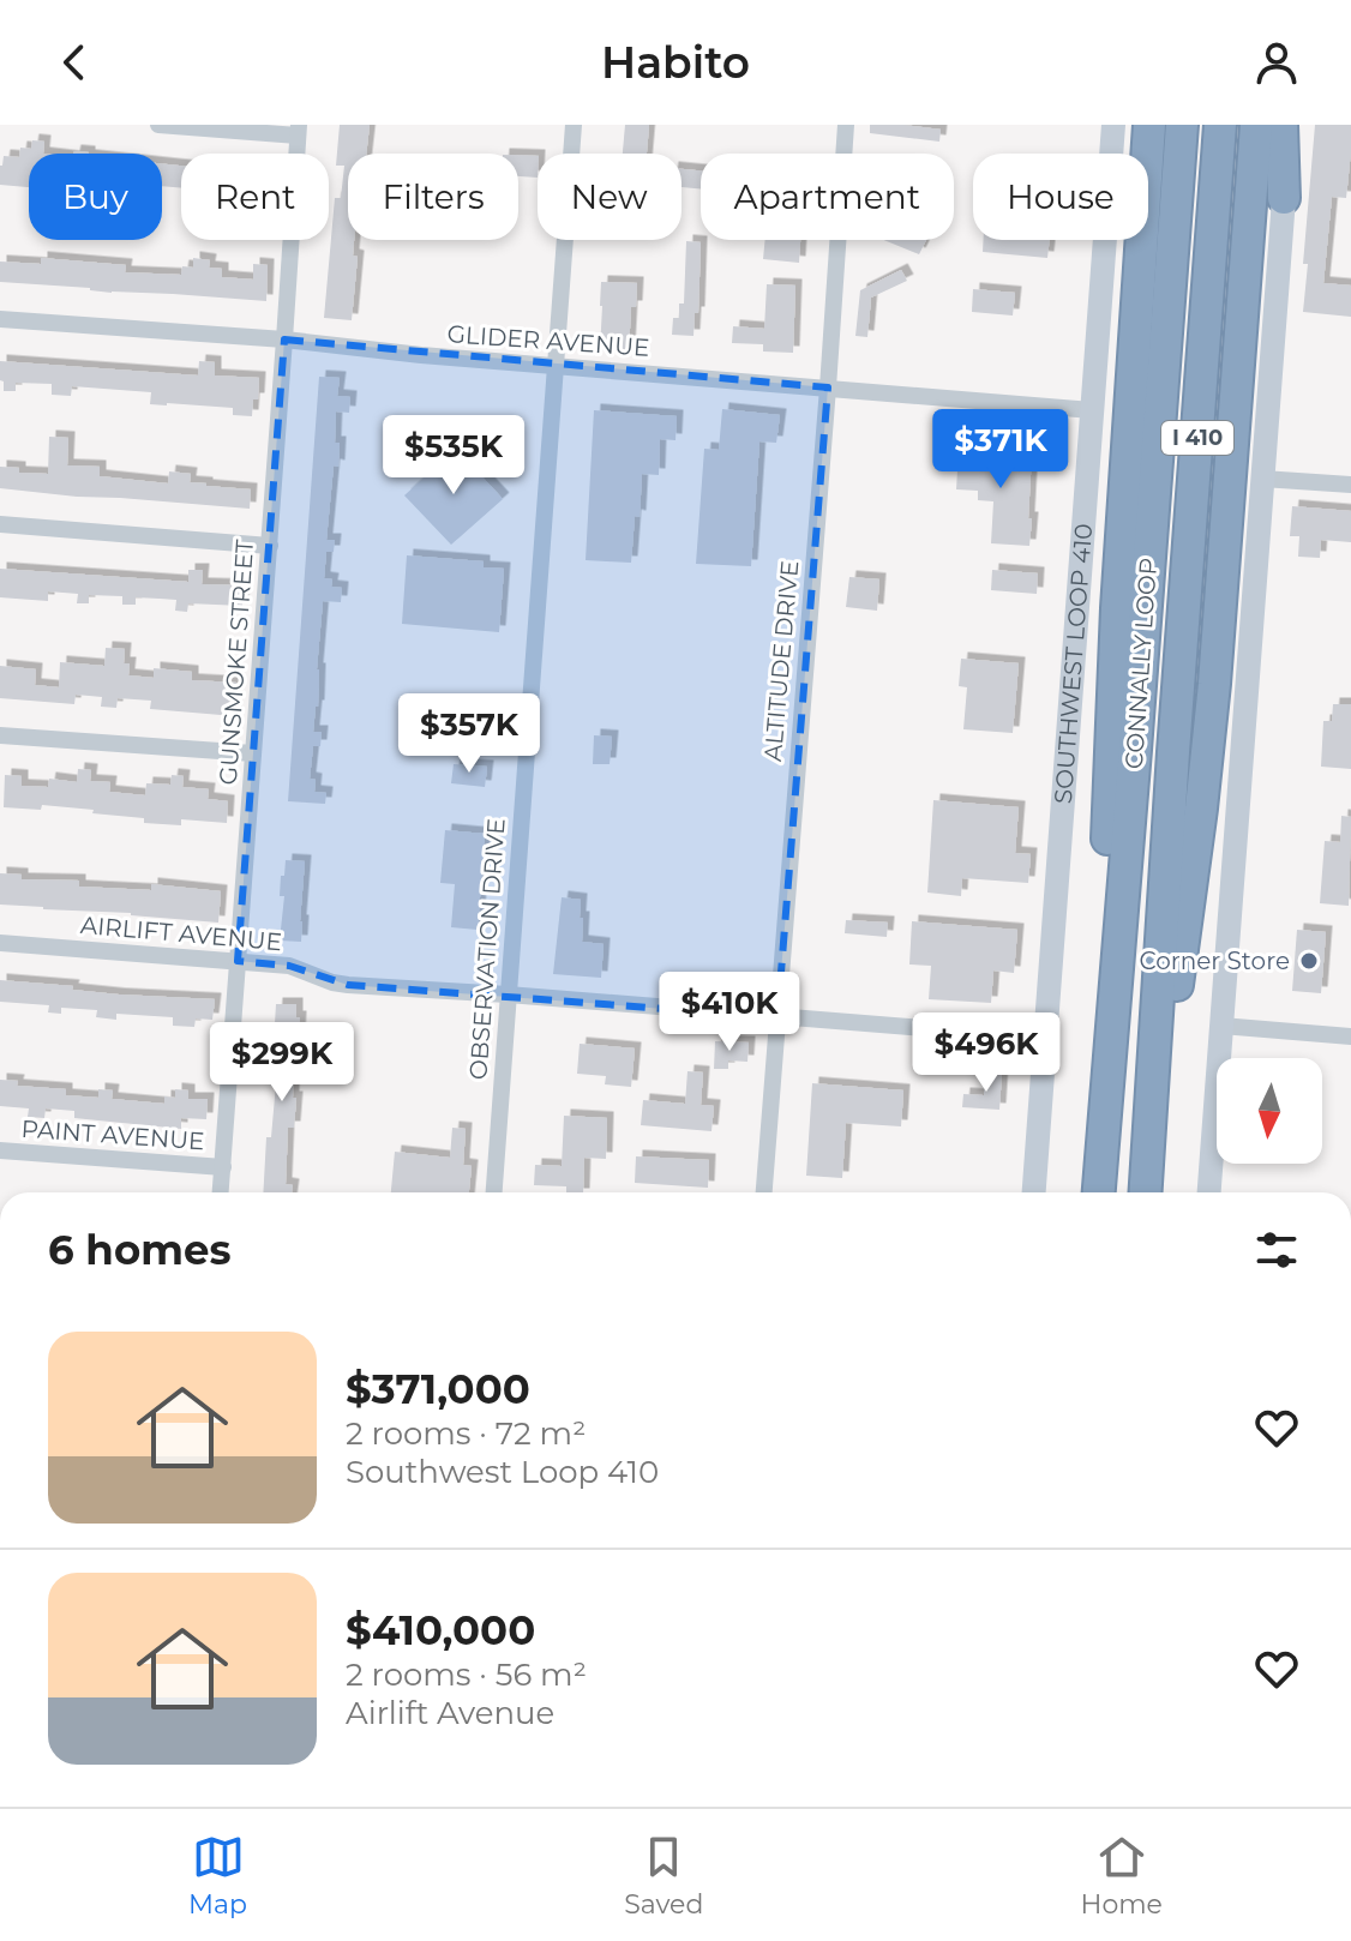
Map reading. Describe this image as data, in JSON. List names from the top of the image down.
{
  "streets": {
    "highway": ["I 410", "CONNALLY LOOP"],
    "main road": ["SOUTHWEST LOOP 410"],
    "street": [
      "GLIDER AVENUE",
      "ALTITUDE DRIVE",
      "GUNSMOKE STREET",
      "AIRLIFT AVENUE",
      "OBSERVATION DRIVE",
      "PAINT AVENUE"
    ]
  },
  "crossings": [
    ["GLIDER AVENUE", "ALTITUDE DRIVE"],
    ["GLIDER AVENUE", "GUNSMOKE STREET"],
    ["GLIDER AVENUE", "SOUTHWEST LOOP 410"],
    ["GLIDER AVENUE", "OBSERVATION DRIVE"],
    ["ALTITUDE DRIVE", "AIRLIFT AVENUE"],
    ["GUNSMOKE STREET", "AIRLIFT AVENUE"],
    ["GUNSMOKE STREET", "PAINT AVENUE"],
    ["SOUTHWEST LOOP 410", "AIRLIFT AVENUE"],
    ["AIRLIFT AVENUE", "OBSERVATION DRIVE"]
  ],
  "places": ["Corner Store"],
  "north": "bottom",
  "page": {
    "header": "Habito",
    "chip": [
      "Buy",
      "Rent",
      "Filters",
      "New",
      "Apartment",
      "House"
    ],
    "price": [
      "$371K",
      "$535K",
      "$357K",
      "$410K",
      "$496K",
      "$299K"
    ],
    "heading": "6 homes",
    "list": [
      {
        "name": "$371,000",
        "note": "2 rooms · 72 m² · Southwest Loop 410"
      },
      {
        "name": "$410,000",
        "note": "2 rooms · 56 m² · Airlift Avenue"
      }
    ],
    "tabs": ["Map", "Saved", "Home"]
  }
}
